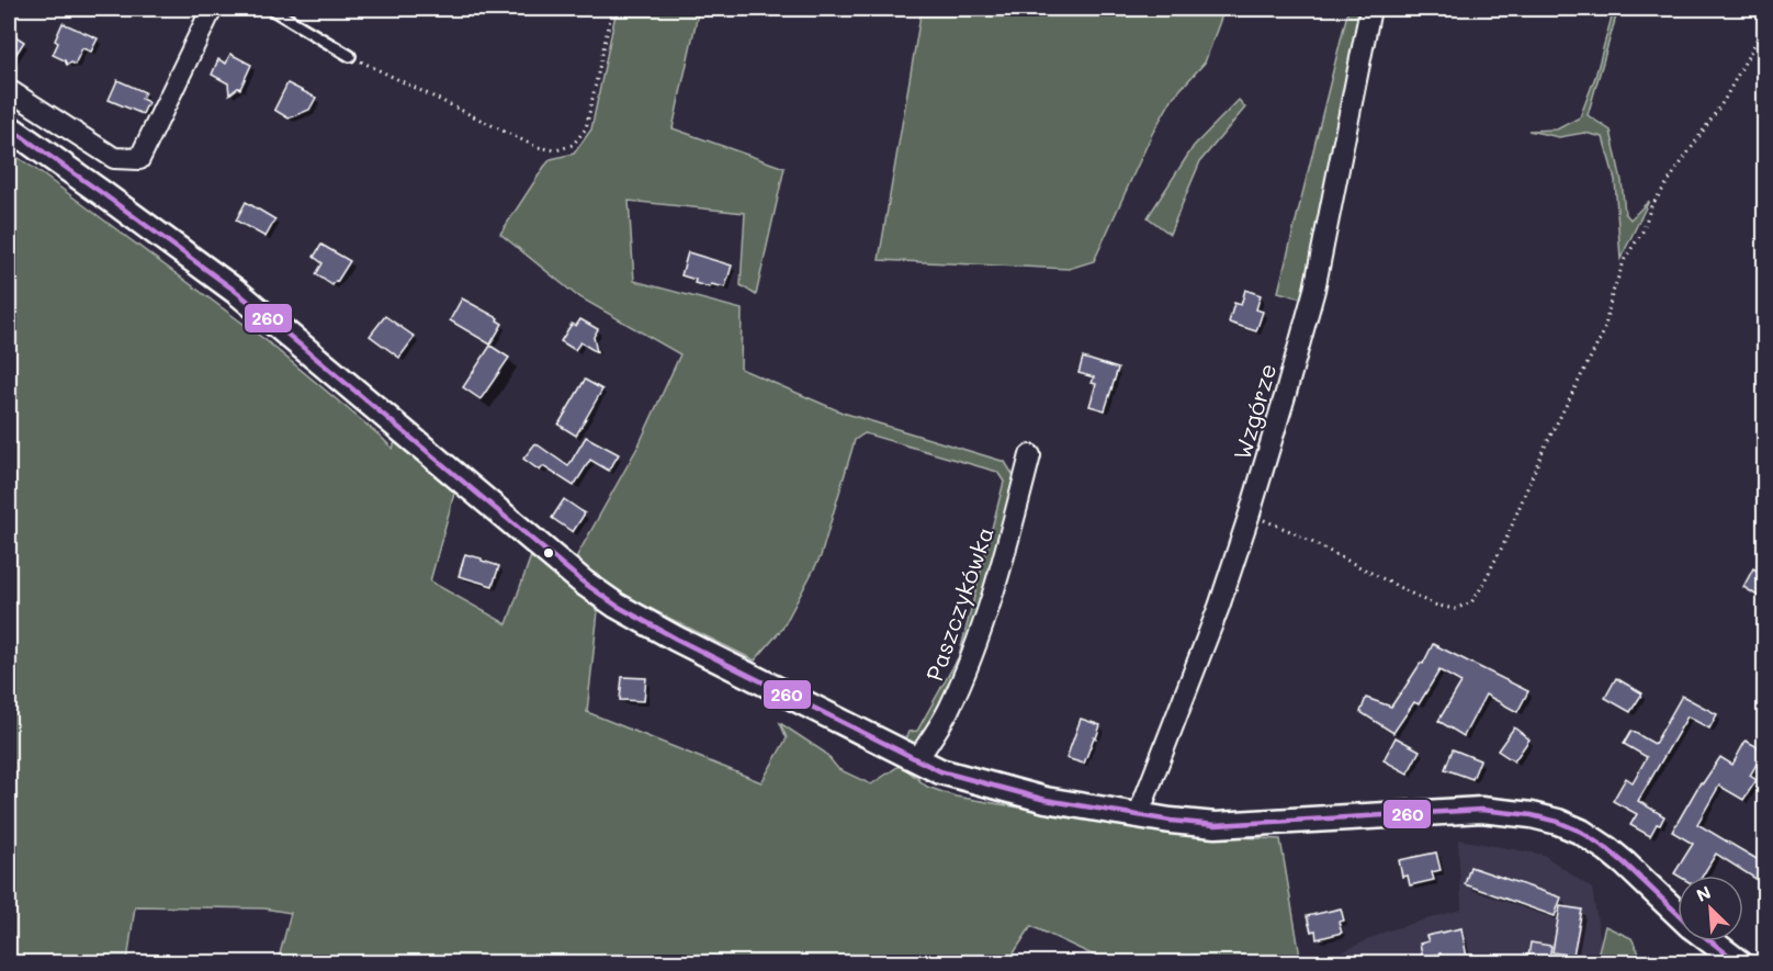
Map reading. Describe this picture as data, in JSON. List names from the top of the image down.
{
  "streets": {
    "street": ["Wzgórze", "Paszczykówka"]
  },
  "lines": ["transit line 260"],
  "north": "top left"
}
